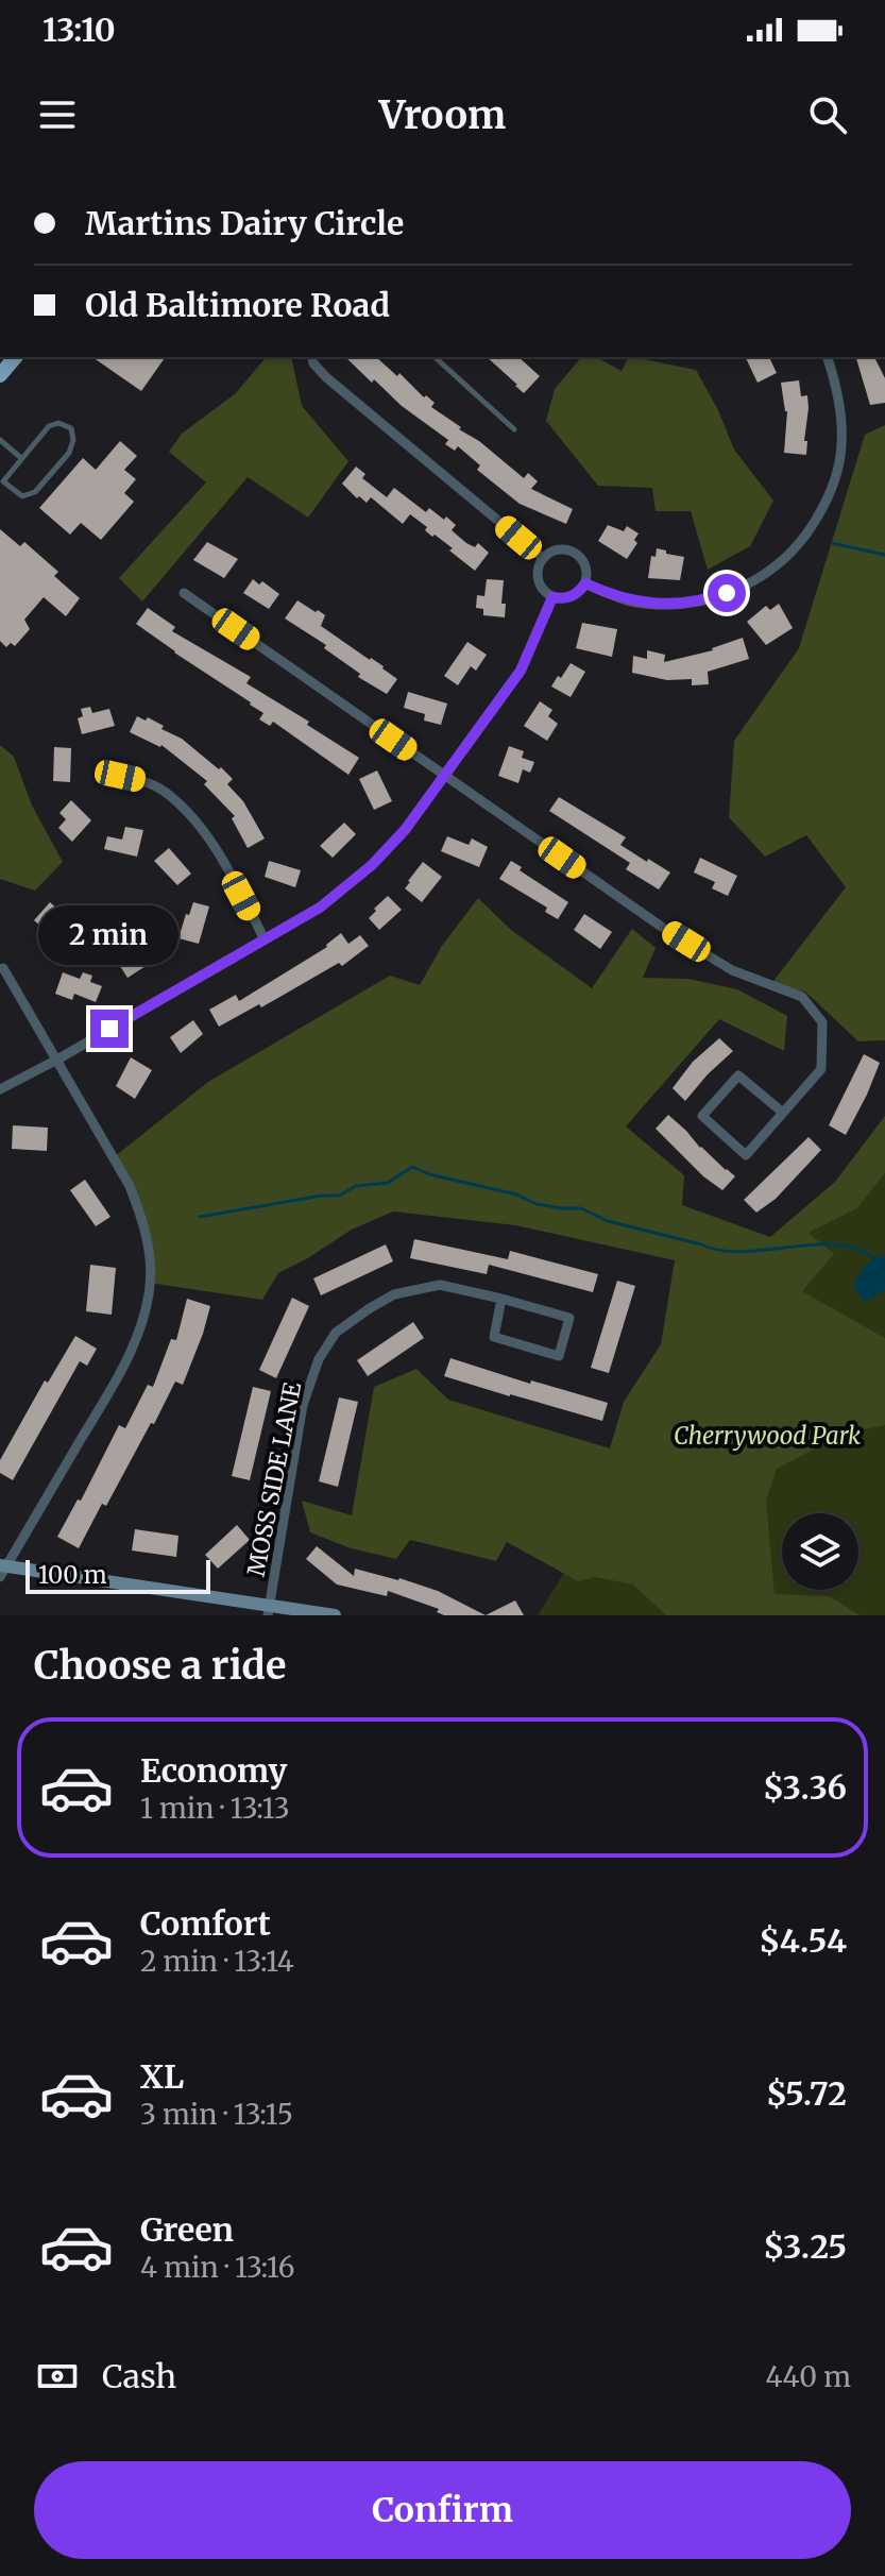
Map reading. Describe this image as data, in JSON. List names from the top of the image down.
{
  "streets": {
    "street": ["MOSS SIDE LANE"]
  },
  "parks": ["Cherrywood Park"],
  "scale_bar": "100 m",
  "page": {
    "status": "13:10",
    "header": "Vroom",
    "banner": ["Martins Dairy Circle", "Old Baltimore Road"],
    "bubble": "2 min",
    "scale": "100 m",
    "heading": "Choose a ride",
    "list": [
      {
        "name": "Economy",
        "note": "1 min · 13:13",
        "value": "$3.36"
      },
      {
        "name": "Comfort",
        "note": "2 min · 13:14",
        "value": "$4.54"
      },
      {
        "name": "XL",
        "note": "3 min · 13:15",
        "value": "$5.72"
      },
      {
        "name": "Green",
        "note": "4 min · 13:16",
        "value": "$3.25"
      }
    ],
    "pay": ["Cash", "440 m"],
    "buttons": "Confirm"
  }
}
